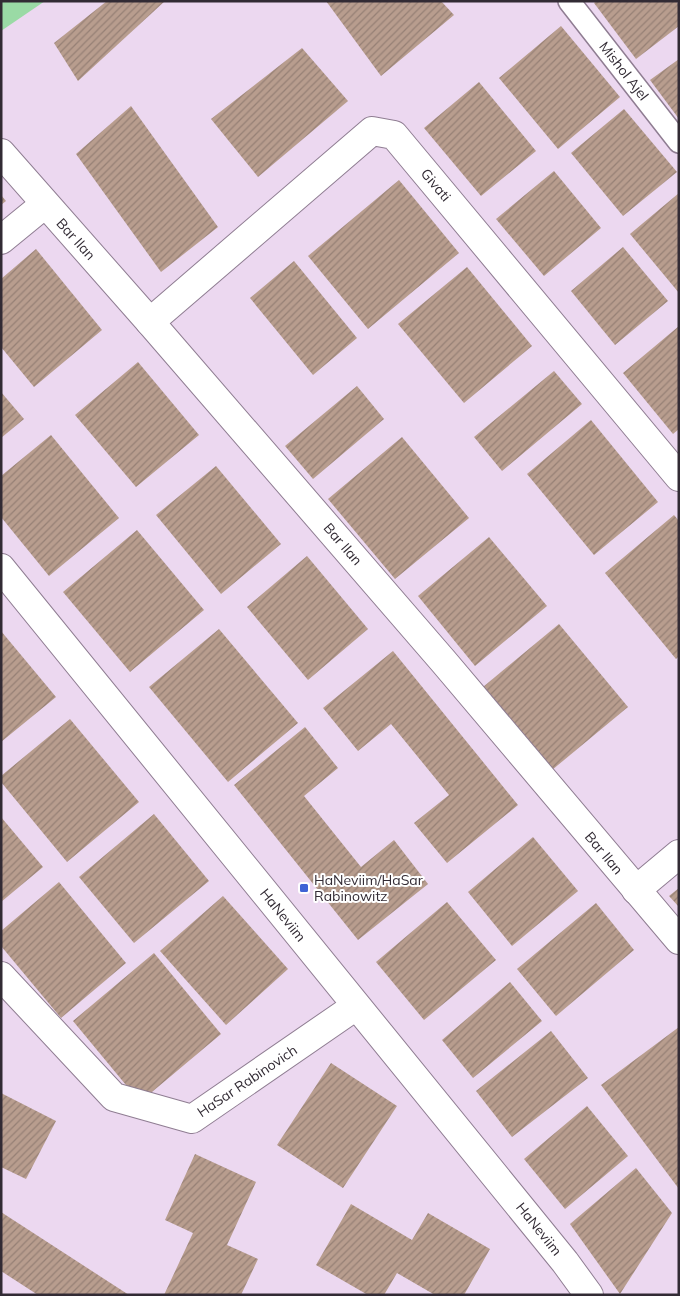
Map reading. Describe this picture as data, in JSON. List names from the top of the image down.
{
  "streets": {
    "street": [
      "Mishol Ajel",
      "Givati",
      "Bar Ilan",
      "HaNeviim",
      "HaSar Rabinovich"
    ]
  },
  "crossings": [
    ["Givati", "Bar Ilan"],
    ["HaNeviim", "HaSar Rabinovich"]
  ],
  "places": {
    "transit": ["HaNeviim/HaSar Rabinowitz"]
  }
}
